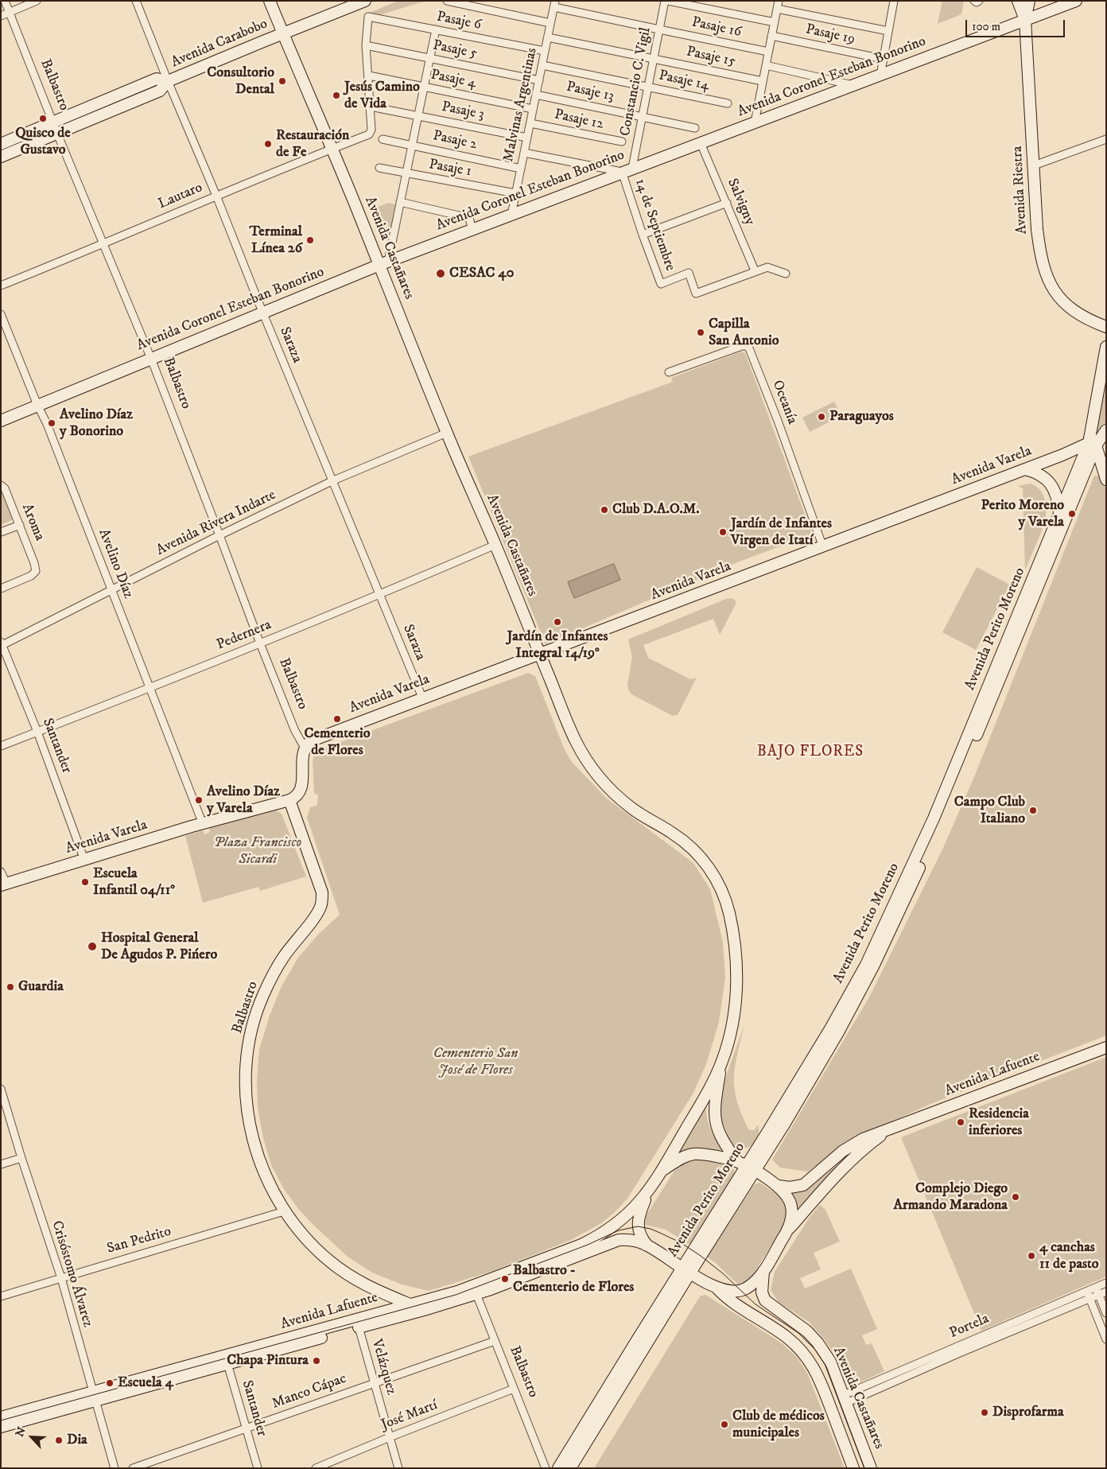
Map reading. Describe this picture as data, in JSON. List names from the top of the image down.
{
  "streets": {
    "main road": [
      "Avenida Carabobo",
      "Avenida Coronel Esteban Bonorino",
      "Balbastro",
      "Avenida Riestra",
      "Avenida Castañares",
      "Avenida Varela",
      "Avenida Perito Moreno",
      "Avenida Lafuente"
    ],
    "street": [
      "Pasaje 6",
      "Pasaje 16",
      "Pasaje 19",
      "Pasaje 5",
      "Pasaje 15",
      "Pasaje 4",
      "Pasaje 14",
      "Constancio C. Vigil",
      "Pasaje 13",
      "Malvinas Argentinas",
      "Pasaje 3",
      "Pasaje 12",
      "Pasaje 2",
      "Pasaje 1",
      "Lautaro",
      "Salvigny",
      "14 de Septiembre",
      "Saraza",
      "Oceanía",
      "Aroma",
      "Avenida Rivera Indarte",
      "Avelino Díaz",
      "Pedernera",
      "Santander",
      "San Pedrito",
      "Crisóstomo Álvarez",
      "Portela",
      "Velázquez",
      "Manco Cápac",
      "José Martí"
    ]
  },
  "crossings": [
    ["Pasaje 6", "Pasaje 5"],
    ["Pasaje 6", "Malvinas Argentinas"],
    ["Pasaje 16", "Constancio C. Vigil"],
    ["Pasaje 16", "Malvinas Argentinas"],
    ["Avenida Carabobo", "Balbastro"],
    ["Avenida Carabobo", "Avenida Castañares"],
    ["Avenida Carabobo", "Saraza"],
    ["Pasaje 5", "Malvinas Argentinas"],
    ["Pasaje 15", "Constancio C. Vigil"],
    ["Pasaje 15", "Malvinas Argentinas"],
    ["Avenida Coronel Esteban Bonorino", "Constancio C. Vigil"],
    ["Avenida Coronel Esteban Bonorino", "Balbastro"],
    ["Avenida Coronel Esteban Bonorino", "Malvinas Argentinas"],
    ["Avenida Coronel Esteban Bonorino", "Avenida Riestra"],
    ["Avenida Coronel Esteban Bonorino", "Salvigny"],
    ["Avenida Coronel Esteban Bonorino", "14 de Septiembre"],
    ["Avenida Coronel Esteban Bonorino", "Avenida Castañares"],
    ["Avenida Coronel Esteban Bonorino", "Saraza"],
    ["Avenida Coronel Esteban Bonorino", "Avelino Díaz"],
    ["Pasaje 4", "Malvinas Argentinas"],
    ["Pasaje 14", "Constancio C. Vigil"],
    ["Pasaje 14", "Malvinas Argentinas"],
    ["Constancio C. Vigil", "Pasaje 13"],
    ["Constancio C. Vigil", "14 de Septiembre"],
    ["Balbastro", "Lautaro"],
    ["Balbastro", "Avenida Varela"],
    ["Balbastro", "Avenida Rivera Indarte"],
    ["Balbastro", "Pedernera"],
    ["Balbastro", "Avenida Lafuente"],
    ["Balbastro", "San Pedrito"],
    ["Balbastro", "Manco Cápac"],
    ["Balbastro", "José Martí"],
    ["Pasaje 13", "Malvinas Argentinas"],
    ["Malvinas Argentinas", "Pasaje 3"],
    ["Malvinas Argentinas", "Pasaje 12"],
    ["Malvinas Argentinas", "Pasaje 2"],
    ["Malvinas Argentinas", "Pasaje 1"],
    ["Pasaje 3", "Lautaro"],
    ["Lautaro", "Avenida Castañares"],
    ["Lautaro", "Saraza"],
    ["Salvigny", "14 de Septiembre"],
    ["Avenida Castañares", "Avenida Varela"],
    ["Avenida Castañares", "Avenida Rivera Indarte"],
    ["Avenida Castañares", "Avenida Perito Moreno"],
    ["Avenida Castañares", "Pedernera"],
    ["Avenida Castañares", "Avenida Lafuente"],
    ["Avenida Castañares", "Portela"],
    ["Saraza", "Avenida Varela"],
    ["Saraza", "Avenida Rivera Indarte"],
    ["Saraza", "Pedernera"],
    ["Oceanía", "Avenida Varela"],
    ["Avenida Varela", "Avelino Díaz"],
    ["Avenida Varela", "Avenida Perito Moreno"],
    ["Avenida Varela", "Santander"],
    ["Avenida Rivera Indarte", "Avelino Díaz"],
    ["Avenida Rivera Indarte", "Santander"],
    ["Avelino Díaz", "Pedernera"],
    ["Avenida Perito Moreno", "Avenida Lafuente"],
    ["Pedernera", "Santander"],
    ["Santander", "Avenida Lafuente"],
    ["Santander", "Manco Cápac"],
    ["Avenida Lafuente", "Crisóstomo Álvarez"],
    ["Avenida Lafuente", "Velázquez"],
    ["San Pedrito", "Crisóstomo Álvarez"],
    ["Velázquez", "Manco Cápac"],
    ["Velázquez", "José Martí"]
  ],
  "districts": ["BAJO FLORES"],
  "parks": ["Plaza Francisco Sicardi", "Cementerio San José de Flores"],
  "places": [
    "Consultorio Dental",
    "Jesús Camino de Vida",
    "Quisco de Gustavo",
    "Restauración de Fe",
    "Terminal Línea 26",
    "CESAC 40",
    "Capilla San Antonio",
    "Paraguayos",
    "Avelino Díaz y Bonorino",
    "Club D.A.O.M.",
    "Perito Moreno y Varela",
    "Jardín de Infantes Virgen de Itatí",
    "Jardín de Infantes Integral 14/19°",
    "Cementerio de Flores",
    "Avelino Díaz y Varela",
    "Campo Club Italiano",
    "Escuela Infantil 04/11°",
    "Hospital General De Agudos P. Pińero",
    "Guardia",
    "Residencia inferiores",
    "Complejo Diego Armando Maradona",
    "4 canchas 11 de pasto",
    "Balbastro - Cementerio de Flores",
    "Chapa Pintura",
    "Escuela 4",
    "Disprofarma",
    "Club de médicos municipales",
    "Dia"
  ],
  "scale_bar": "100 m",
  "north": "top left"
}
